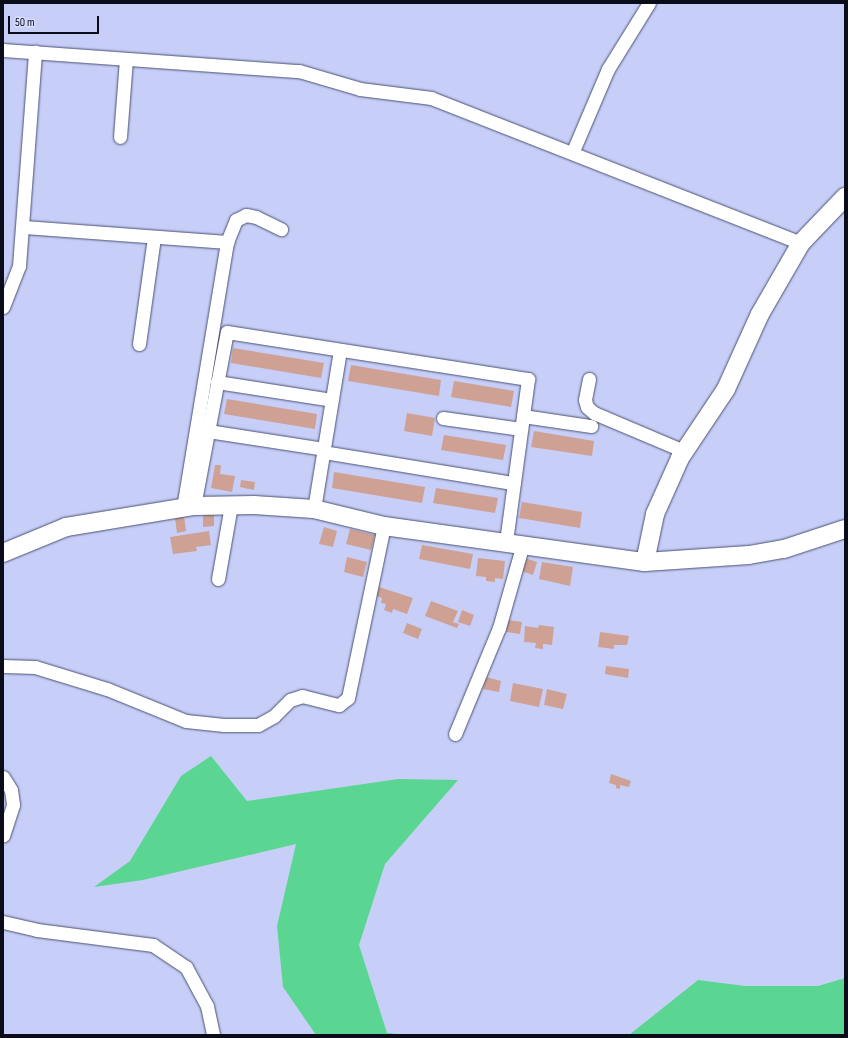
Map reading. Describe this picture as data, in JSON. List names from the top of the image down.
{
  "scale_bar": "50 m"
}
